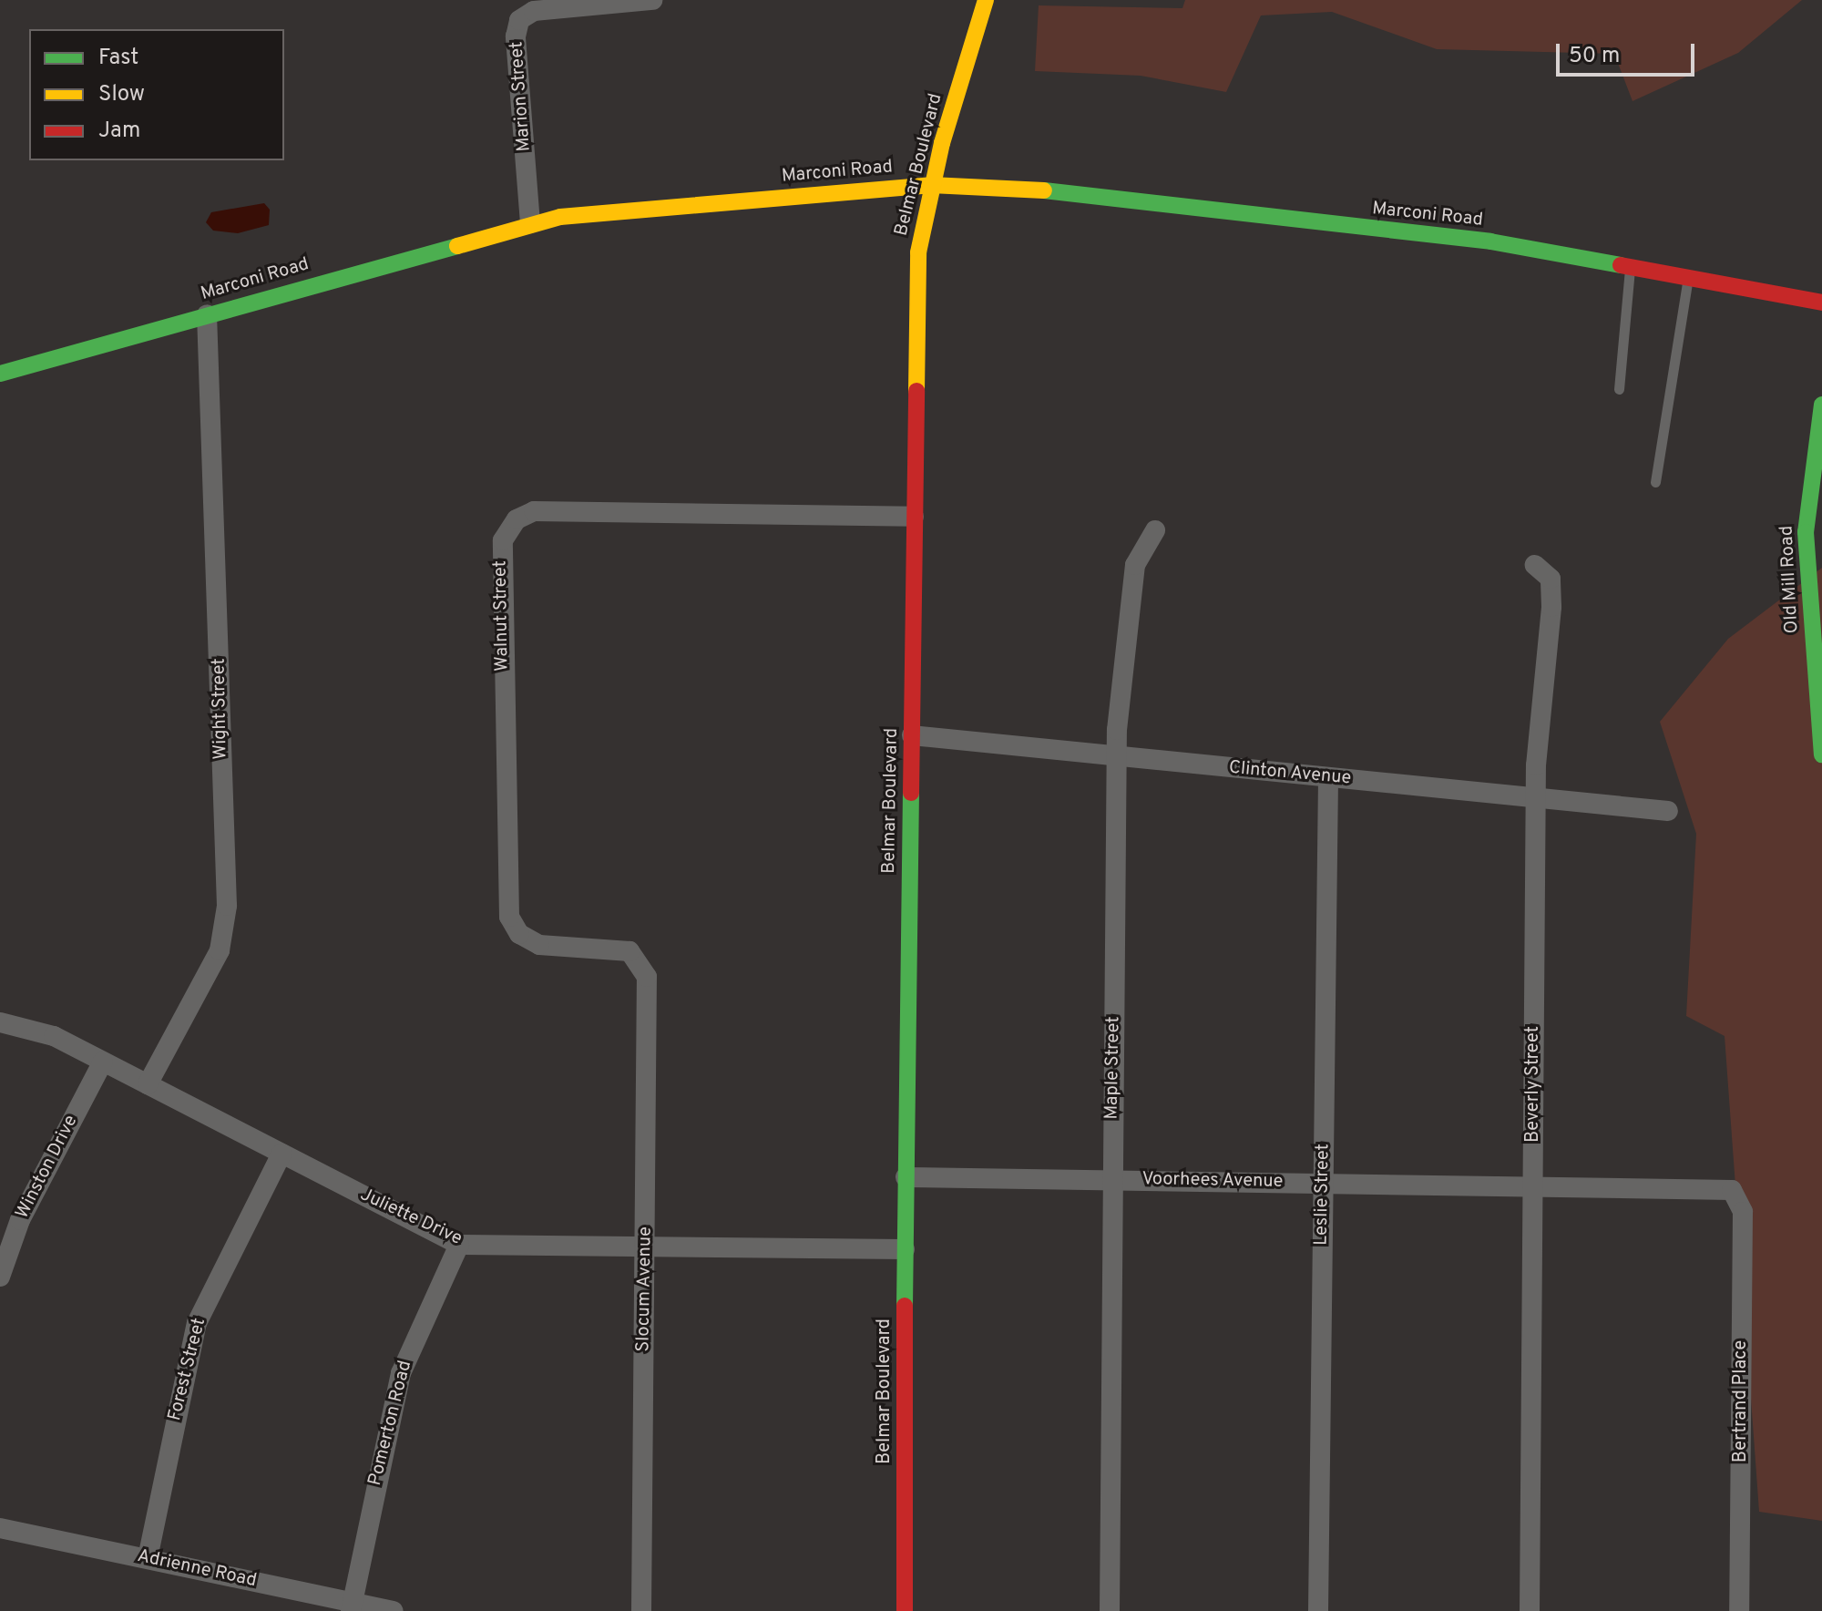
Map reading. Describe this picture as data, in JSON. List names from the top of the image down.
{
  "streets": {
    "street": [
      "Marion Street",
      "Belmar Boulevard",
      "Marconi Road",
      "Old Mill Road",
      "Walnut Street",
      "Wight Street",
      "Clinton Avenue",
      "Maple Street",
      "Beverly Street",
      "Winston Drive",
      "Voorhees Avenue",
      "Leslie Street",
      "Juliette Drive",
      "Slocum Avenue",
      "Forest Street",
      "Bertrand Place",
      "Pomerton Road",
      "Adrienne Road"
    ]
  },
  "crossings": [
    ["Marion Street", "Marconi Road"],
    ["Belmar Boulevard", "Marconi Road"],
    ["Belmar Boulevard", "Walnut Street"],
    ["Belmar Boulevard", "Clinton Avenue"],
    ["Belmar Boulevard", "Voorhees Avenue"],
    ["Belmar Boulevard", "Juliette Drive"],
    ["Marconi Road", "Wight Street"],
    ["Walnut Street", "Slocum Avenue"],
    ["Wight Street", "Juliette Drive"],
    ["Clinton Avenue", "Maple Street"],
    ["Clinton Avenue", "Beverly Street"],
    ["Clinton Avenue", "Leslie Street"],
    ["Maple Street", "Voorhees Avenue"],
    ["Beverly Street", "Voorhees Avenue"],
    ["Winston Drive", "Juliette Drive"],
    ["Voorhees Avenue", "Leslie Street"],
    ["Voorhees Avenue", "Bertrand Place"],
    ["Juliette Drive", "Slocum Avenue"],
    ["Juliette Drive", "Forest Street"],
    ["Juliette Drive", "Pomerton Road"],
    ["Forest Street", "Adrienne Road"],
    ["Pomerton Road", "Adrienne Road"]
  ],
  "legend": ["Fast", "Slow", "Jam"],
  "scale_bar": "50 m"
}
